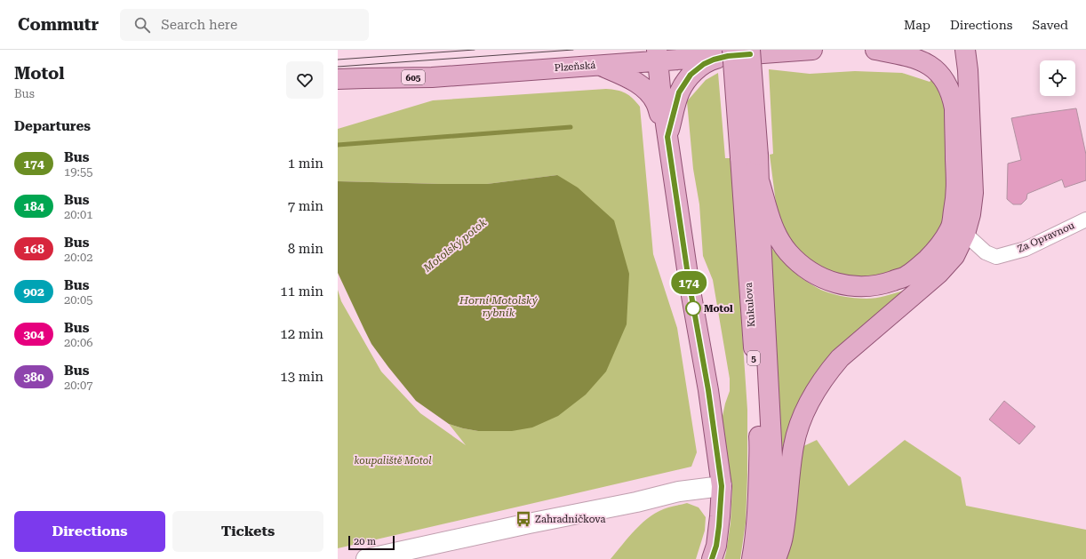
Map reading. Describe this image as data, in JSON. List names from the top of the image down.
{
  "streets": {
    "main road": [
      "Plzeňská",
      "605",
      "Kukulova",
      "5"
    ],
    "street": ["Za Opravnou"]
  },
  "crossings": [
    ["Plzeňská", "Kukulova"]
  ],
  "water": ["Motolský potok", "Horní Motolský rybník"],
  "parks": ["koupaliště Motol"],
  "places": {
    "other": ["Motol"],
    "bus stop": ["Zahradníčkova"]
  },
  "lines": ["bus line 174"],
  "scale_bar": "20 m",
  "page": {
    "header": "Commutr",
    "search": "Search here",
    "nav": ["Map", "Directions", "Saved"],
    "heading": [
      ["Motol", "Bus"],
      "Departures"
    ],
    "on_map": "174",
    "list": [
      {
        "mark": "174",
        "name": "Bus",
        "note": "19:55",
        "value": "1 min"
      },
      {
        "mark": "184",
        "name": "Bus",
        "note": "20:01",
        "value": "7 min"
      },
      {
        "mark": "168",
        "name": "Bus",
        "note": "20:02",
        "value": "8 min"
      },
      {
        "mark": "902",
        "name": "Bus",
        "note": "20:05",
        "value": "11 min"
      },
      {
        "mark": "304",
        "name": "Bus",
        "note": "20:06",
        "value": "12 min"
      },
      {
        "mark": "380",
        "name": "Bus",
        "note": "20:07",
        "value": "13 min"
      }
    ],
    "buttons": ["Directions", "Tickets"],
    "scale": "20 m"
  }
}
